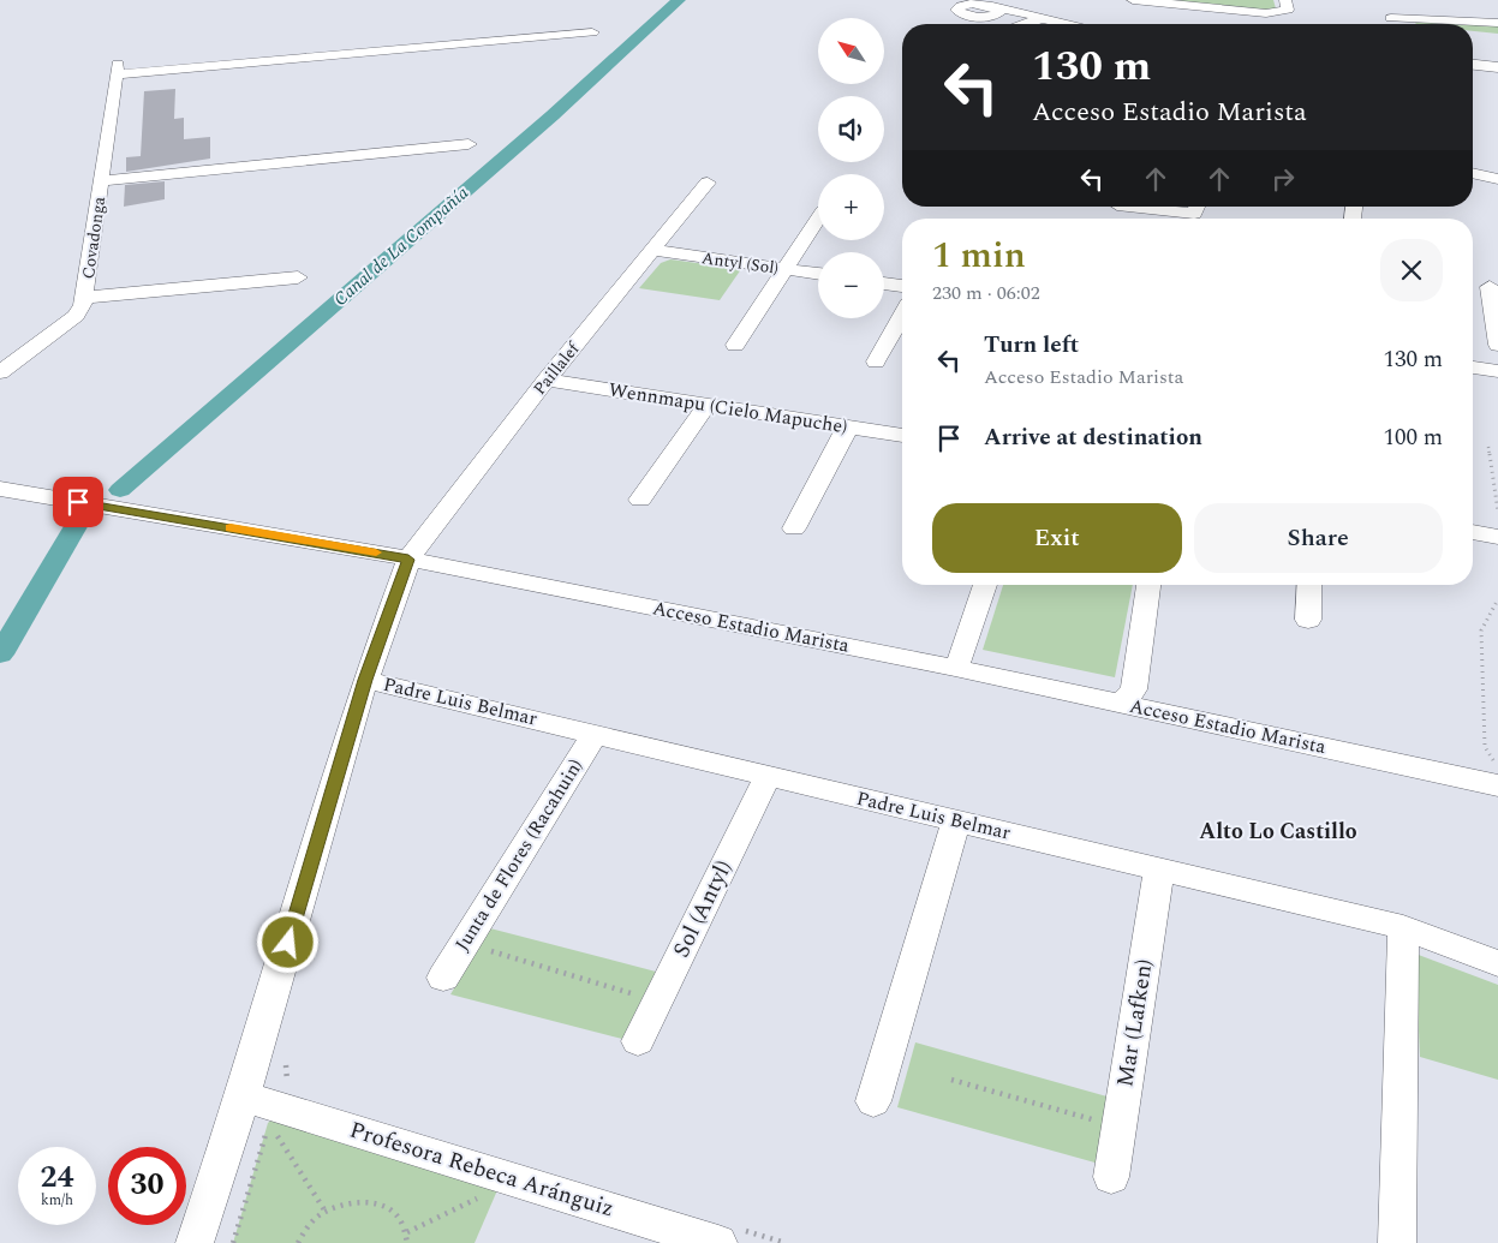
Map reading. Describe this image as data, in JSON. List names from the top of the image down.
{
  "streets": {
    "street": [
      "Covadonga",
      "Antyl (Sol)",
      "Paillalef",
      "Wennmapu (Cielo Mapuche)",
      "Acceso Estadio Marista",
      "Padre Luis Belmar",
      "Junta de Flores (Racahuin)",
      "Sol (Antyl)",
      "Mar (Lafken)",
      "Profesora Rebeca Aránguiz"
    ]
  },
  "crossings": [
    ["Antyl (Sol)", "Paillalef"],
    ["Paillalef", "Wennmapu (Cielo Mapuche)"],
    ["Paillalef", "Acceso Estadio Marista"],
    ["Paillalef", "Padre Luis Belmar"],
    ["Paillalef", "Profesora Rebeca Aránguiz"],
    ["Padre Luis Belmar", "Junta de Flores (Racahuin)"],
    ["Padre Luis Belmar", "Sol (Antyl)"],
    ["Padre Luis Belmar", "Mar (Lafken)"]
  ],
  "districts": ["Alto Lo Castillo"],
  "water": ["Canal de La Compañía"],
  "north": "top left",
  "page": {
    "map_buttons": ["+", "−"],
    "turn": ["130 m", "Acceso Estadio Marista"],
    "heading": ["1 min", "230 m · 06:02"],
    "list": [
      {
        "name": "Turn left",
        "note": "Acceso Estadio Marista",
        "value": "130 m"
      },
      {
        "name": "Arrive at destination",
        "value": "100 m"
      }
    ],
    "buttons": ["Exit", "Share"],
    "speed": "24 km/h",
    "limit": "30"
  }
}
